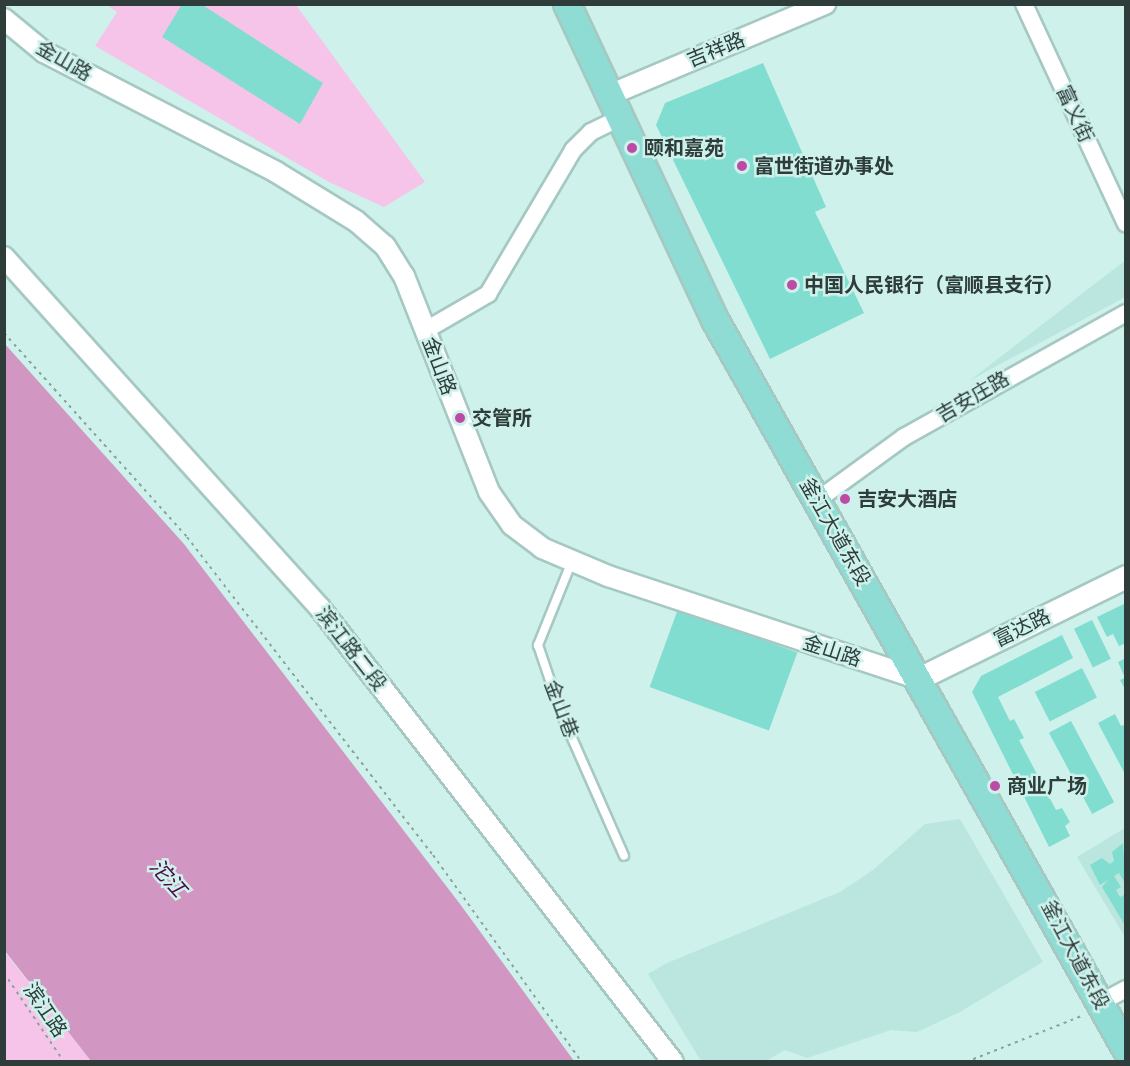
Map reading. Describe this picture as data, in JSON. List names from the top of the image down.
{
  "streets": {
    "main road": ["釜江大道东段", "富达路"],
    "street": [
      "吉祥路",
      "金山路",
      "富义街",
      "吉安庄路",
      "滨江路二段"
    ],
    "lane": ["金山巷"],
    "path": ["滨江路"]
  },
  "crossings": [
    ["吉祥路", "釜江大道东段"],
    ["金山路", "釜江大道东段"],
    ["金山路", "富达路"],
    ["金山路", "金山巷"],
    ["吉安庄路", "釜江大道东段"],
    ["釜江大道东段", "富达路"]
  ],
  "water": ["沱江"],
  "places": [
    "颐和嘉苑",
    "富世街道办事处",
    "中国人民银行（富顺县支行）",
    "交管所",
    "吉安大酒店",
    "商业广场"
  ]
}
